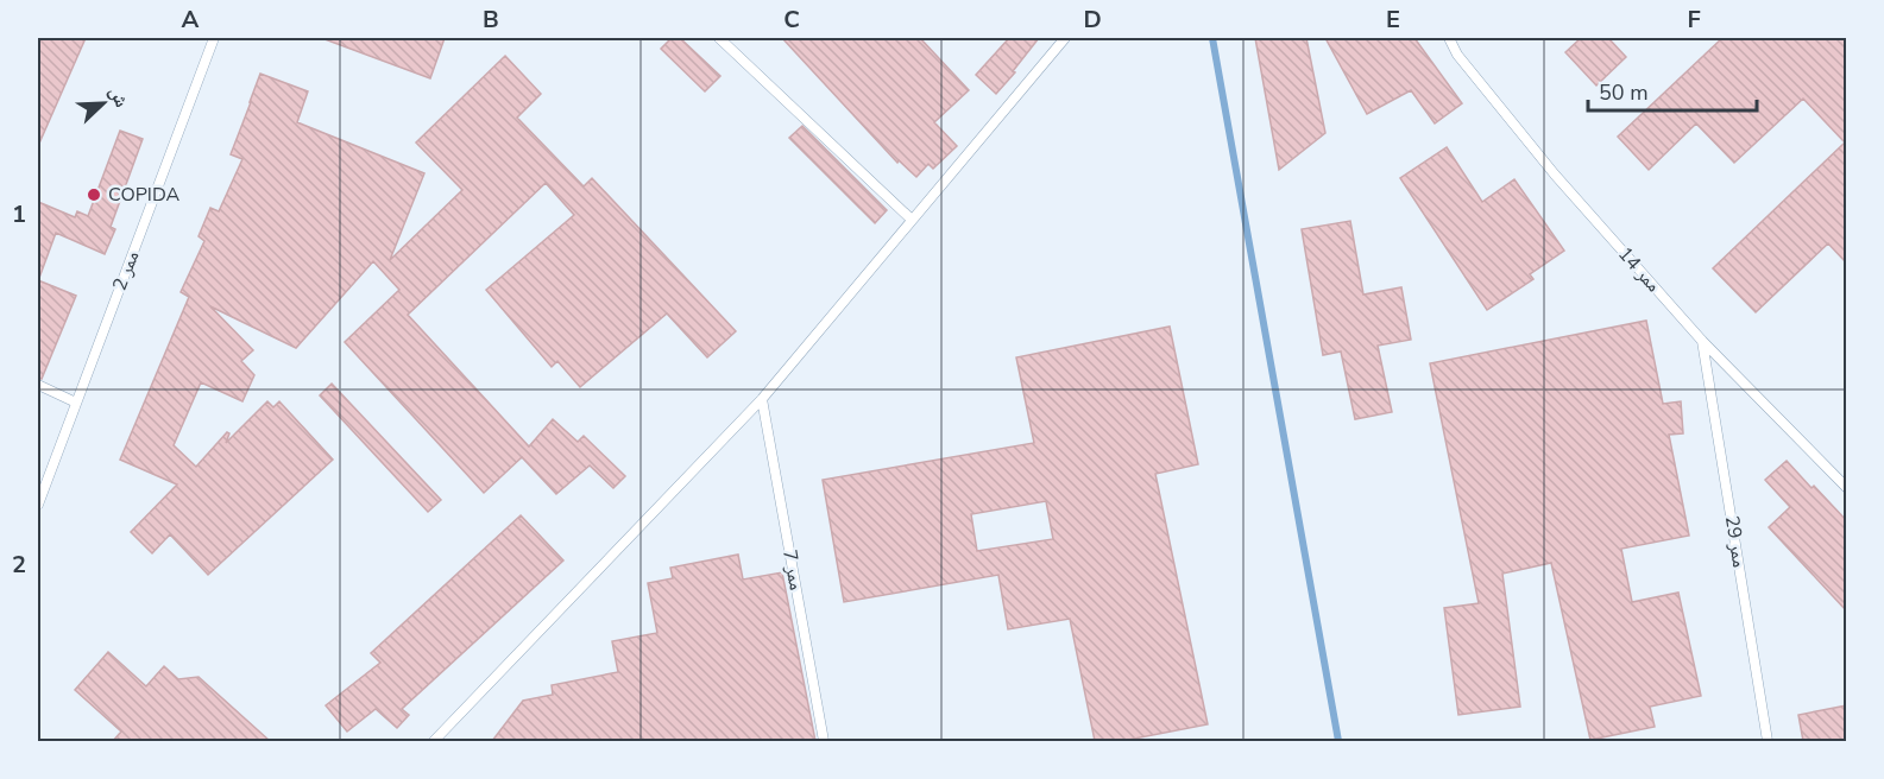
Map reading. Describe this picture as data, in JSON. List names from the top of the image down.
{
  "streets": {
    "lane": [
      "ممر 14",
      "ممر 2",
      "ممر 29",
      "ممر 7"
    ]
  },
  "crossings": [
    ["ممر 14", "ممر 29"]
  ],
  "places": ["COPIDA"],
  "scale_bar": "50 m",
  "north": "top right",
  "grid": {
    "columns": [
      "A",
      "B",
      "C",
      "D",
      "E",
      "F"
    ],
    "rows": ["1", "2"]
  }
}
